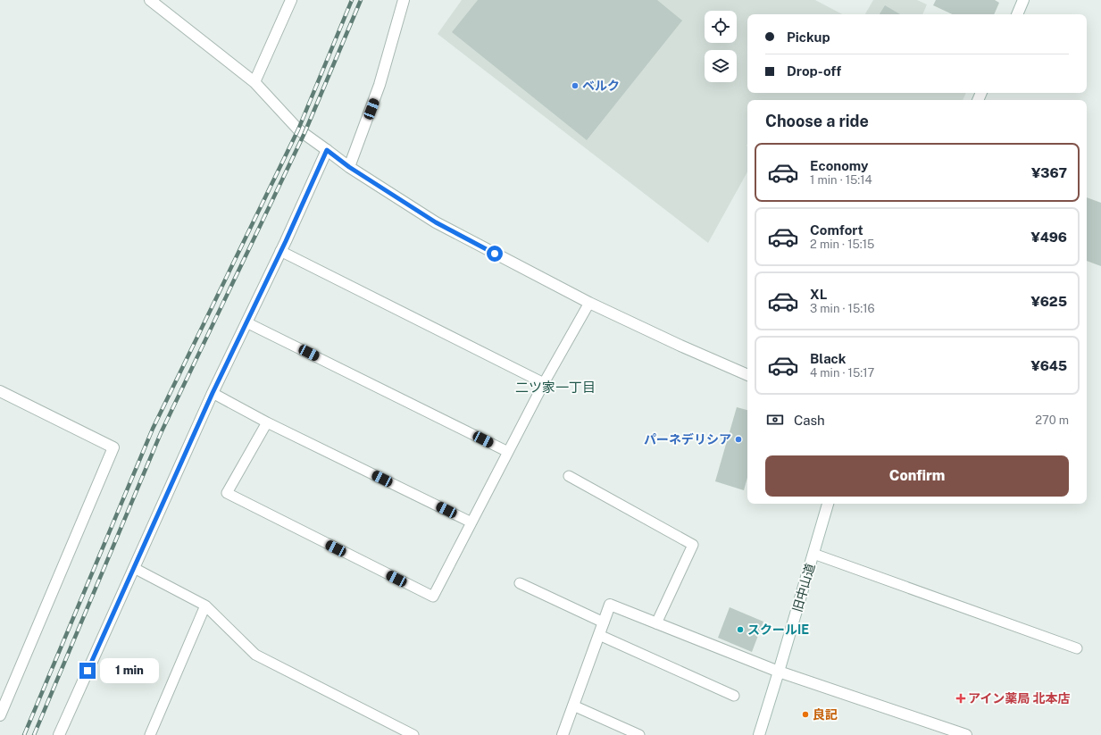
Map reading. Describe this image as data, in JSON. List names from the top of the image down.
{
  "streets": {
    "street": ["旧中山道"]
  },
  "districts": ["二ツ家一丁目"],
  "places": {
    "other": [
      "ベルク",
      "パーネデリシア",
      "スクールIE",
      "良記"
    ],
    "health": ["アイン薬局 北本店"]
  },
  "page": {
    "banner": ["Pickup", "Drop-off"],
    "heading": "Choose a ride",
    "list": [
      {
        "name": "Economy",
        "note": "1 min · 15:14",
        "value": "¥367"
      },
      {
        "name": "Comfort",
        "note": "2 min · 15:15",
        "value": "¥496"
      },
      {
        "name": "XL",
        "note": "3 min · 15:16",
        "value": "¥625"
      },
      {
        "name": "Black",
        "note": "4 min · 15:17",
        "value": "¥645"
      }
    ],
    "pay": ["Cash", "270 m"],
    "buttons": "Confirm",
    "bubble": "1 min"
  }
}
